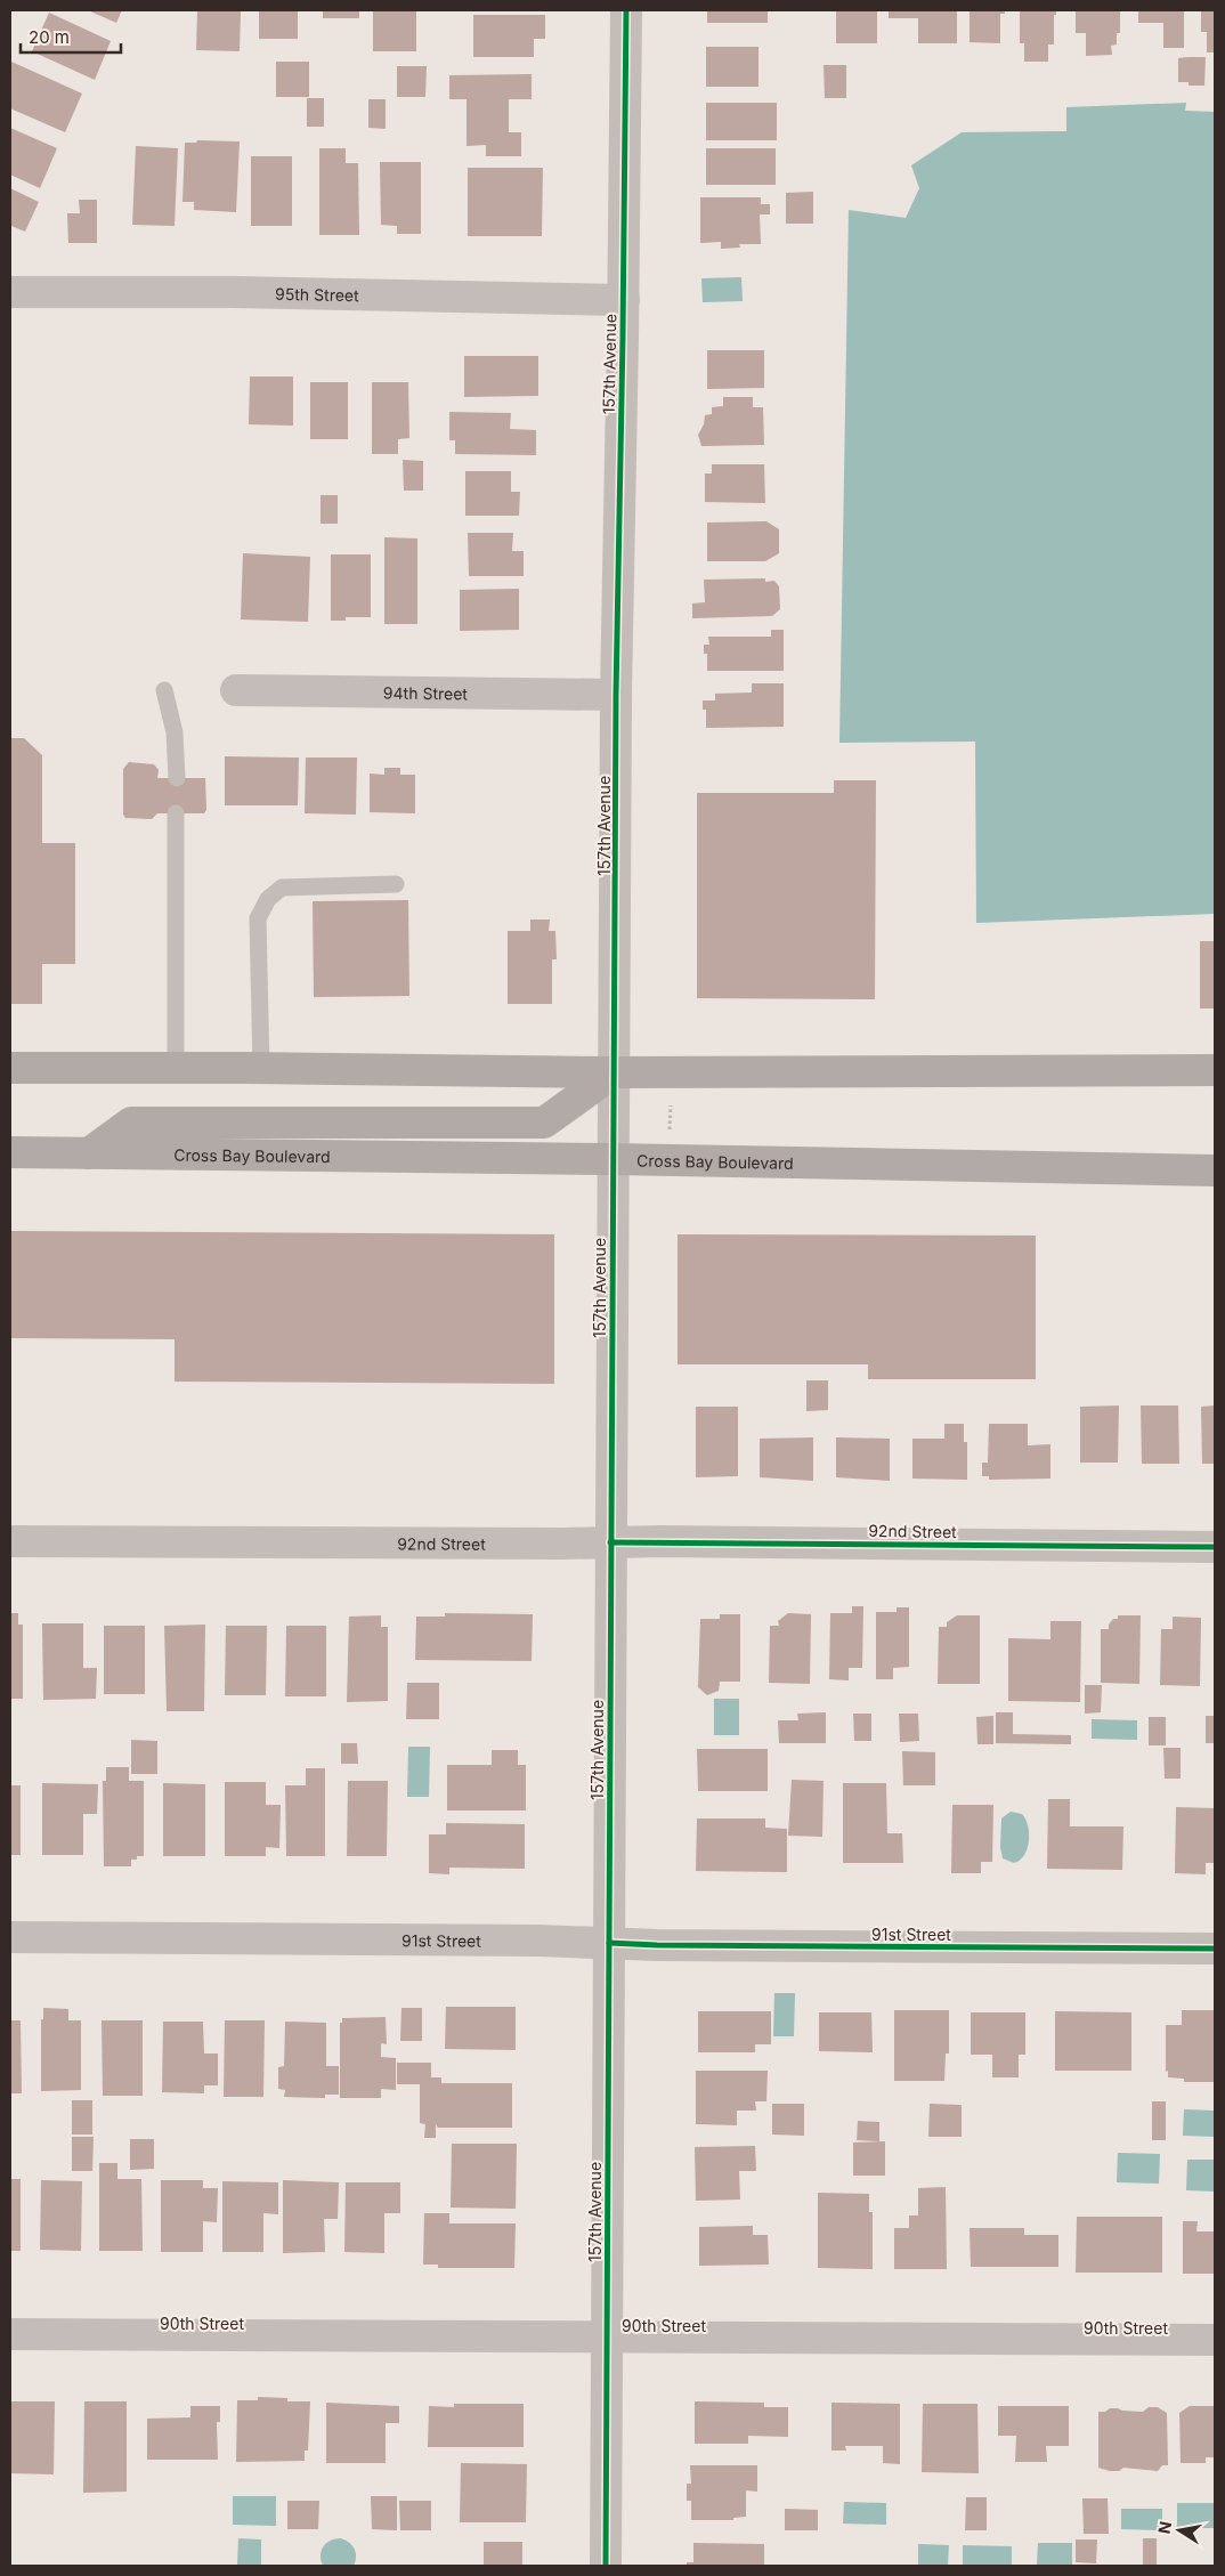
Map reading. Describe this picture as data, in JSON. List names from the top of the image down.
{
  "streets": {
    "main road": ["Cross Bay Boulevard"],
    "street": [
      "95th Street",
      "157th Avenue",
      "94th Street",
      "92nd Street",
      "91st Street",
      "90th Street"
    ]
  },
  "crossings": [
    ["95th Street", "157th Avenue"],
    ["157th Avenue", "94th Street"],
    ["157th Avenue", "Cross Bay Boulevard"],
    ["157th Avenue", "92nd Street"],
    ["157th Avenue", "91st Street"],
    ["157th Avenue", "90th Street"]
  ],
  "scale_bar": "20 m",
  "north": "left"
}
